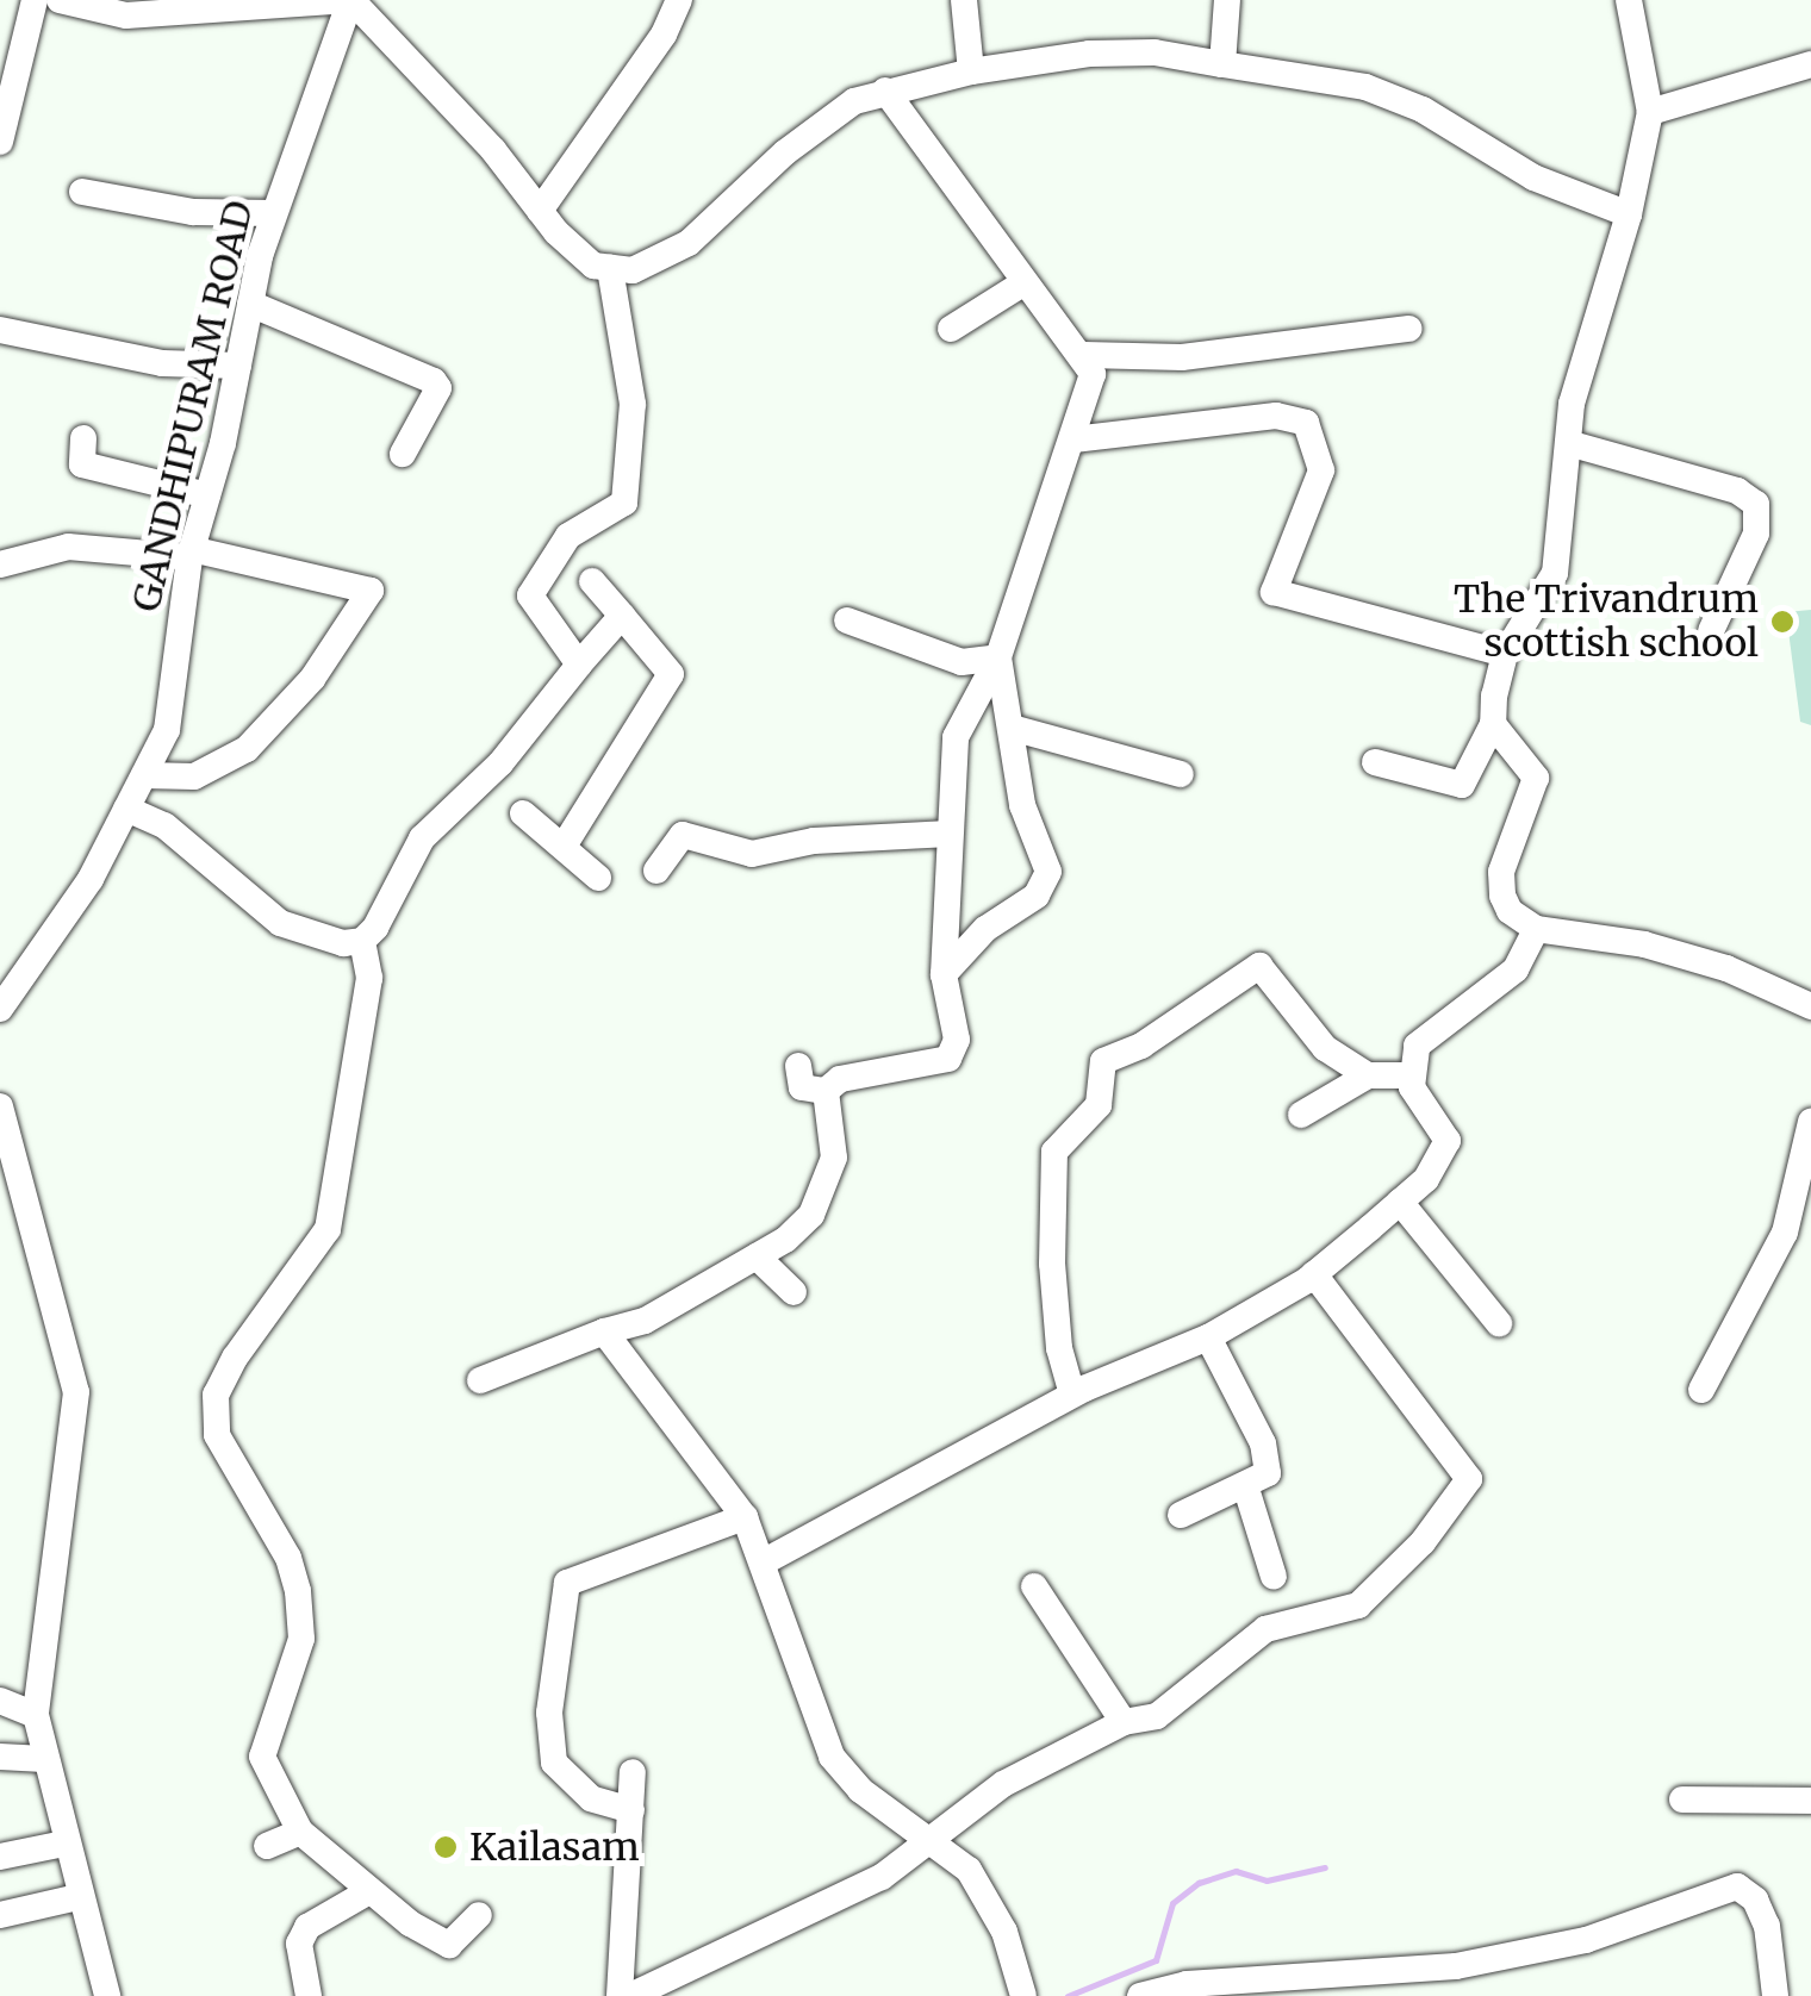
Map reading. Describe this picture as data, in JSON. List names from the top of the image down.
{
  "streets": {
    "street": ["GANDHIPURAM ROAD"]
  },
  "places": ["The Trivandrum scottish school", "Kailasam"]
}
